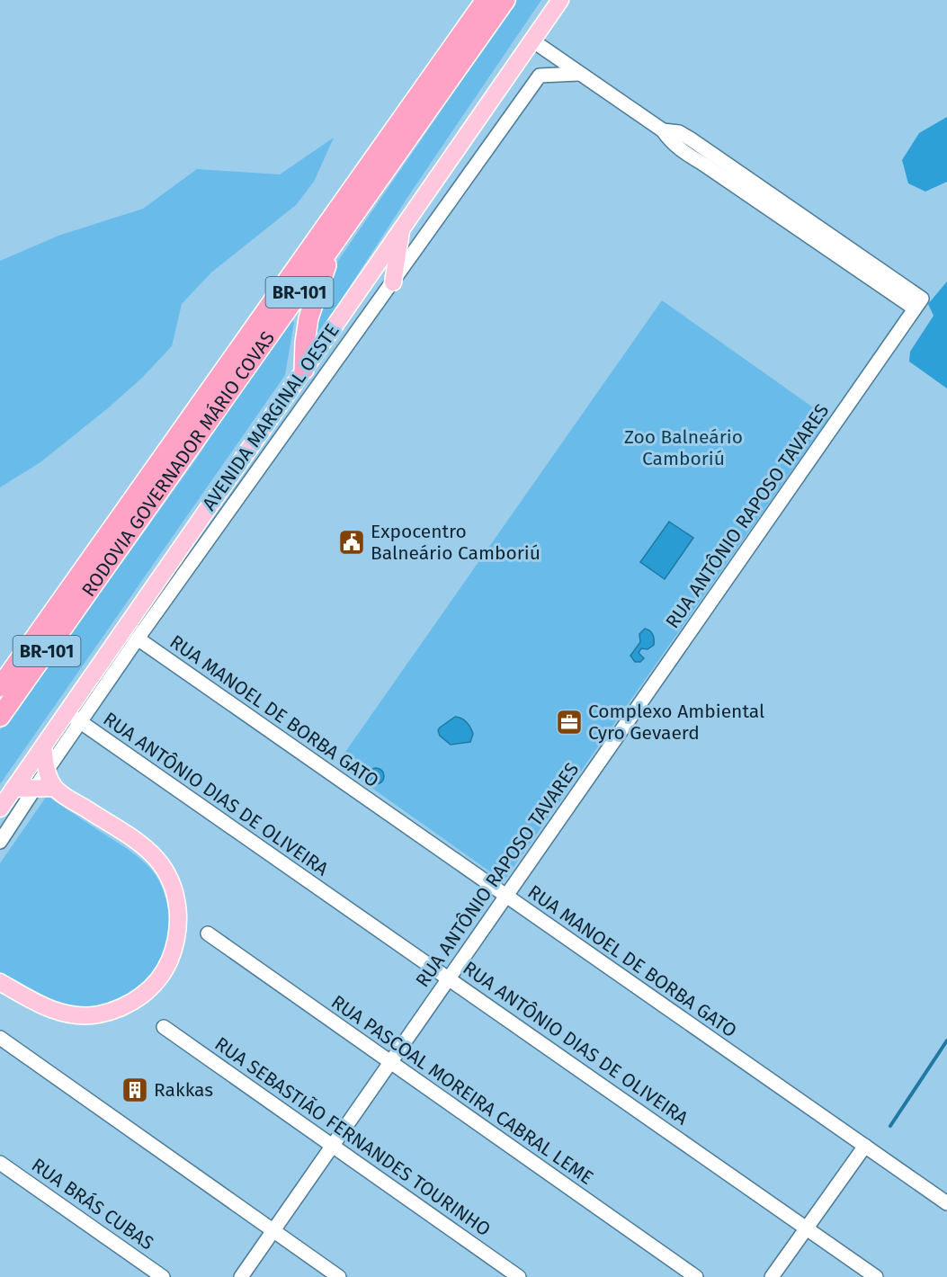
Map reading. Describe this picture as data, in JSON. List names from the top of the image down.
{
  "streets": {
    "highway": ["BR-101", "RODOVIA GOVERNADOR MÁRIO COVAS"],
    "main road": ["AVENIDA MARGINAL OESTE"],
    "street": [
      "RUA ANTÔNIO RAPOSO TAVARES",
      "RUA MANOEL DE BORBA GATO",
      "RUA ANTÔNIO DIAS DE OLIVEIRA",
      "RUA PASCOAL MOREIRA CABRAL LEME",
      "RUA SEBASTIÃO FERNANDES TOURINHO",
      "RUA BRÁS CUBAS"
    ]
  },
  "crossings": [
    ["AVENIDA MARGINAL OESTE", "RUA ANTÔNIO DIAS DE OLIVEIRA"],
    ["RUA ANTÔNIO RAPOSO TAVARES", "RUA MANOEL DE BORBA GATO"],
    ["RUA ANTÔNIO RAPOSO TAVARES", "RUA ANTÔNIO DIAS DE OLIVEIRA"],
    ["RUA ANTÔNIO RAPOSO TAVARES", "RUA PASCOAL MOREIRA CABRAL LEME"],
    ["RUA ANTÔNIO RAPOSO TAVARES", "RUA SEBASTIÃO FERNANDES TOURINHO"]
  ],
  "parks": ["Zoo Balneário Camboriú"],
  "places": {
    "public building": ["Expocentro Balneário Camboriú"],
    "office": ["Complexo Ambiental Cyro Gevaerd"],
    "building": ["Rakkas"]
  }
}
